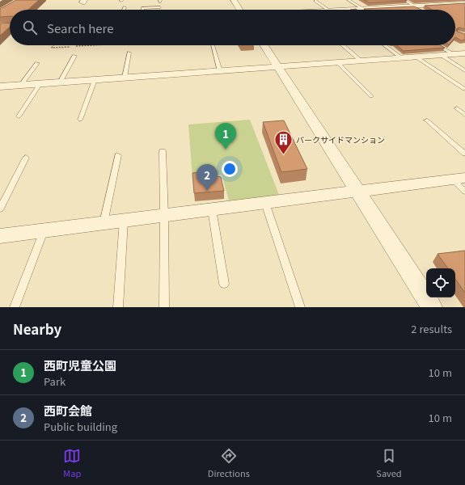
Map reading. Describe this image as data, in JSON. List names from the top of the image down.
{
  "places": {
    "building": ["パークサイドマンション"]
  },
  "page": {
    "search": "Search here",
    "pins": ["1", "2"],
    "heading": ["Nearby", "2 results"],
    "list": [
      {
        "mark": "1",
        "name": "西町児童公園",
        "note": "Park",
        "value": "10 m"
      },
      {
        "mark": "2",
        "name": "西町会館",
        "note": "Public building",
        "value": "10 m"
      }
    ],
    "nav": ["Map", "Directions", "Saved"]
  }
}
